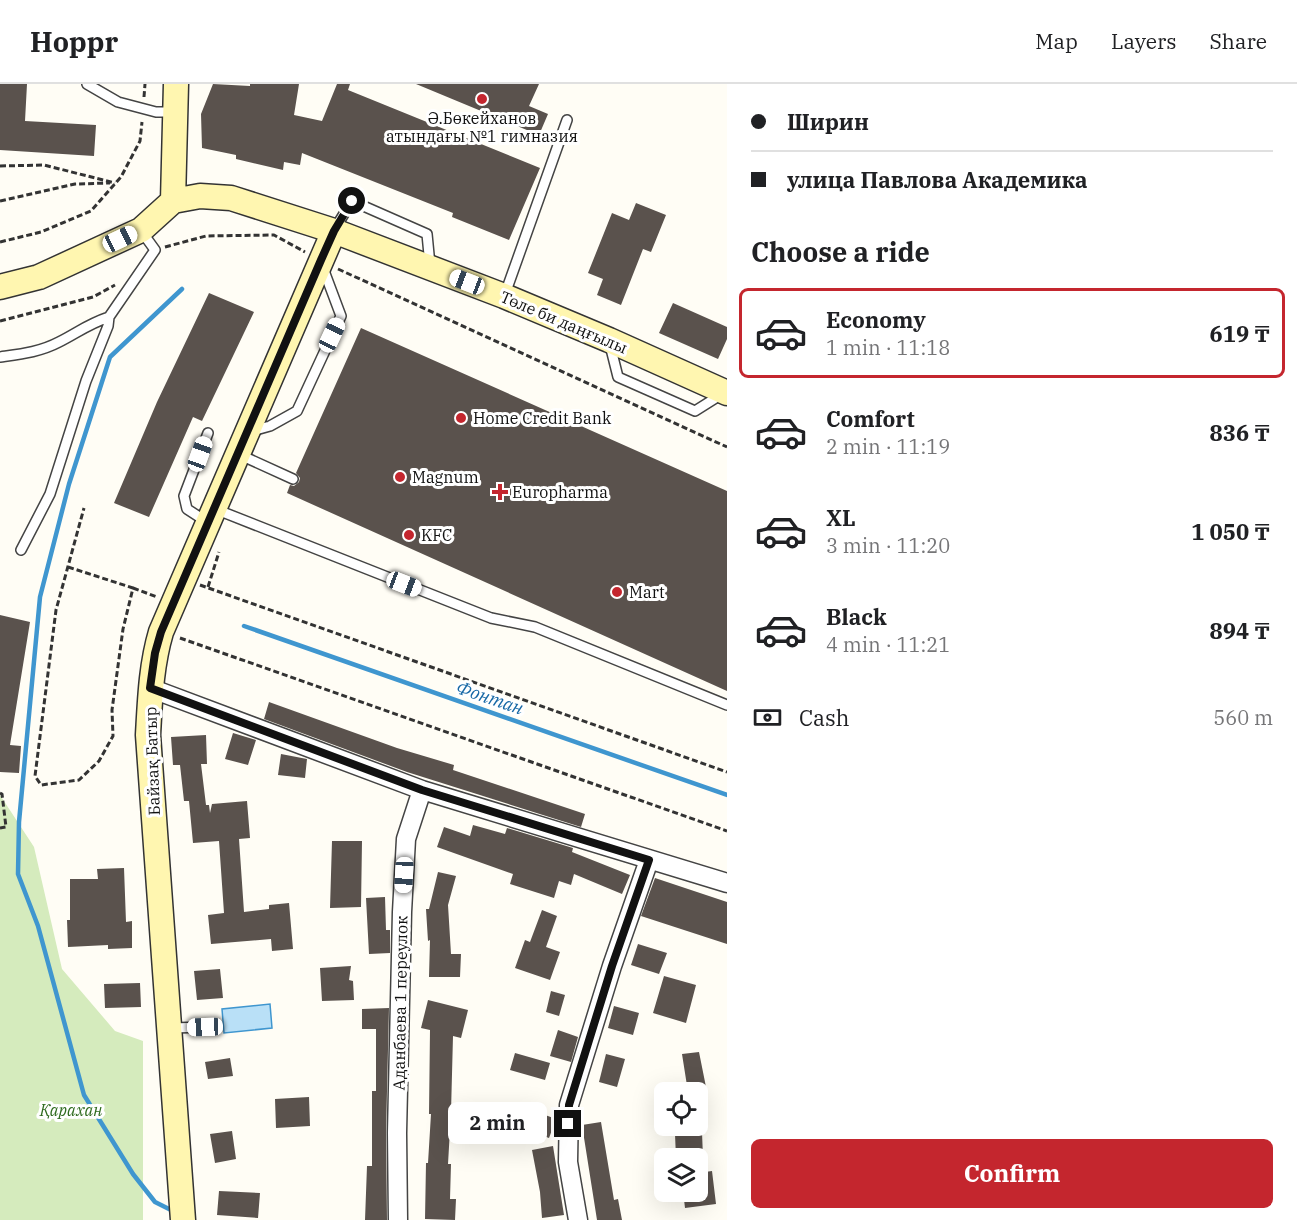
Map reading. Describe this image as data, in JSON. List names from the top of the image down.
{
  "streets": {
    "street": ["Төле би даңғылы", "Байзақ Батыр", "Аданбаева 1 переулок"]
  },
  "crossings": [
    ["Төле би даңғылы", "Байзақ Батыр"]
  ],
  "water": ["Фонтан"],
  "parks": ["Қарахан"],
  "places": {
    "other": [
      "Ә.Бөкейханов атындағы №1 гимназия",
      "Home Credit Bank",
      "Magnum",
      "KFC",
      "Mart"
    ],
    "health": ["Europharma"]
  },
  "page": {
    "header": "Hoppr",
    "nav": ["Map", "Layers", "Share"],
    "banner": ["Ширин", "улица Павлова Академика"],
    "heading": "Choose a ride",
    "list": [
      {
        "name": "Economy",
        "note": "1 min · 11:18",
        "value": "619 ₸"
      },
      {
        "name": "Comfort",
        "note": "2 min · 11:19",
        "value": "836 ₸"
      },
      {
        "name": "XL",
        "note": "3 min · 11:20",
        "value": "1 050 ₸"
      },
      {
        "name": "Black",
        "note": "4 min · 11:21",
        "value": "894 ₸"
      }
    ],
    "pay": ["Cash", "560 m"],
    "bubble": "2 min",
    "buttons": "Confirm"
  }
}
